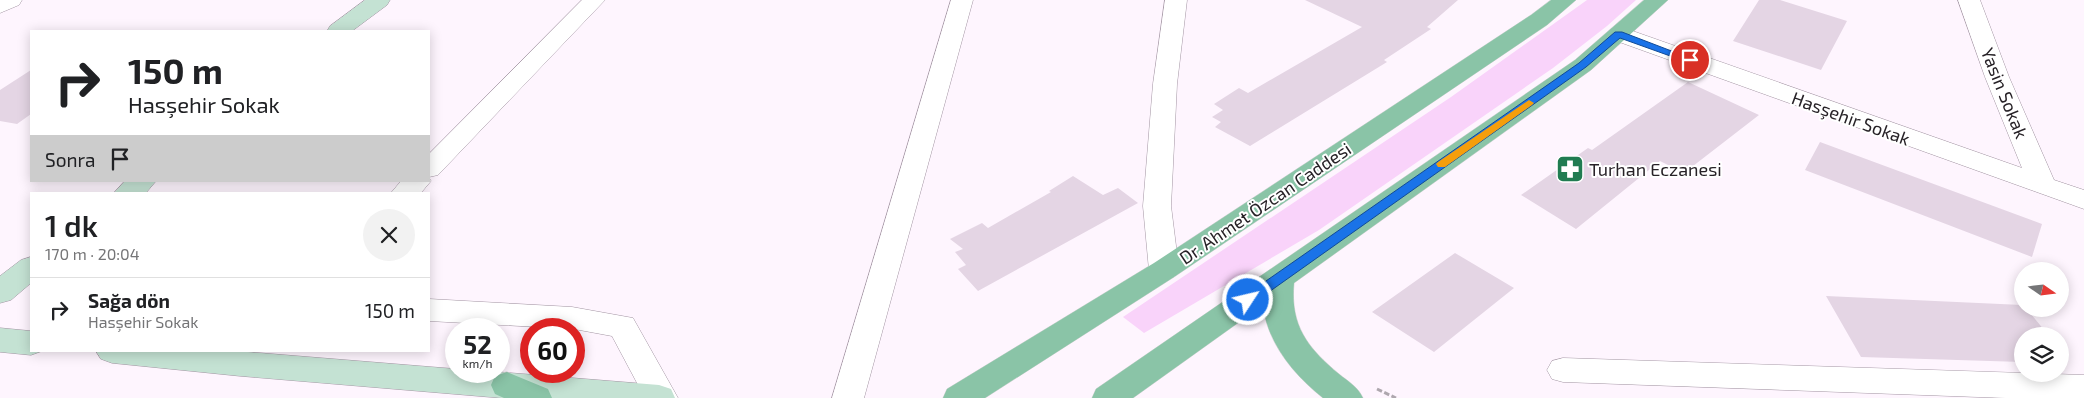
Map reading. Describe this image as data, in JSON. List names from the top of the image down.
{
  "streets": {
    "main road": ["Dr. Ahmet Özcan Caddesi"],
    "street": ["Yasin Sokak", "Hasşehir Sokak"]
  },
  "crossings": [
    ["Yasin Sokak", "Hasşehir Sokak"]
  ],
  "places": {
    "pharmacy": ["Turhan Eczanesi"]
  },
  "north": "right",
  "page": {
    "turn": ["150 m", "Hasşehir Sokak"],
    "then": "Sonra",
    "heading": ["1 dk", "170 m · 20:04"],
    "list": [
      {
        "name": "Sağa dön",
        "note": "Hasşehir Sokak",
        "value": "150 m"
      }
    ],
    "speed": "52 km/h",
    "limit": "60"
  }
}
